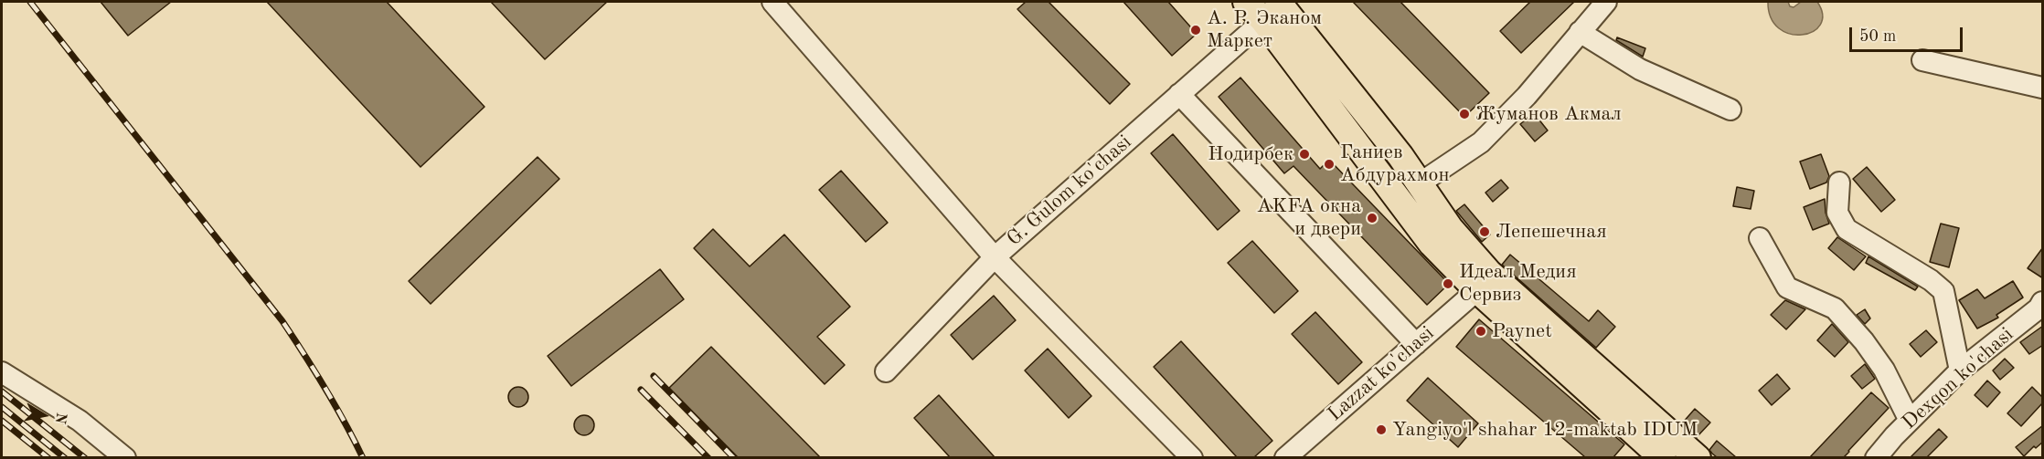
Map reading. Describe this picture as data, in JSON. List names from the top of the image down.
{
  "streets": {
    "street": ["G. Gulom ko'chasi", "Lazzat ko'chasi", "Dexqon ko'chasi"]
  },
  "places": [
    "А. Р. Эканом Маркет",
    "Жуманов Акмал",
    "Нодирбек",
    "Ганиев Абдурахмон",
    "AKFA окна и двери",
    "Лепешечная",
    "Идеал Медия Сервиз",
    "Paynet",
    "Yangiyo'l shahar 12-maktab IDUM"
  ],
  "scale_bar": "50 m",
  "north": "right"
}
